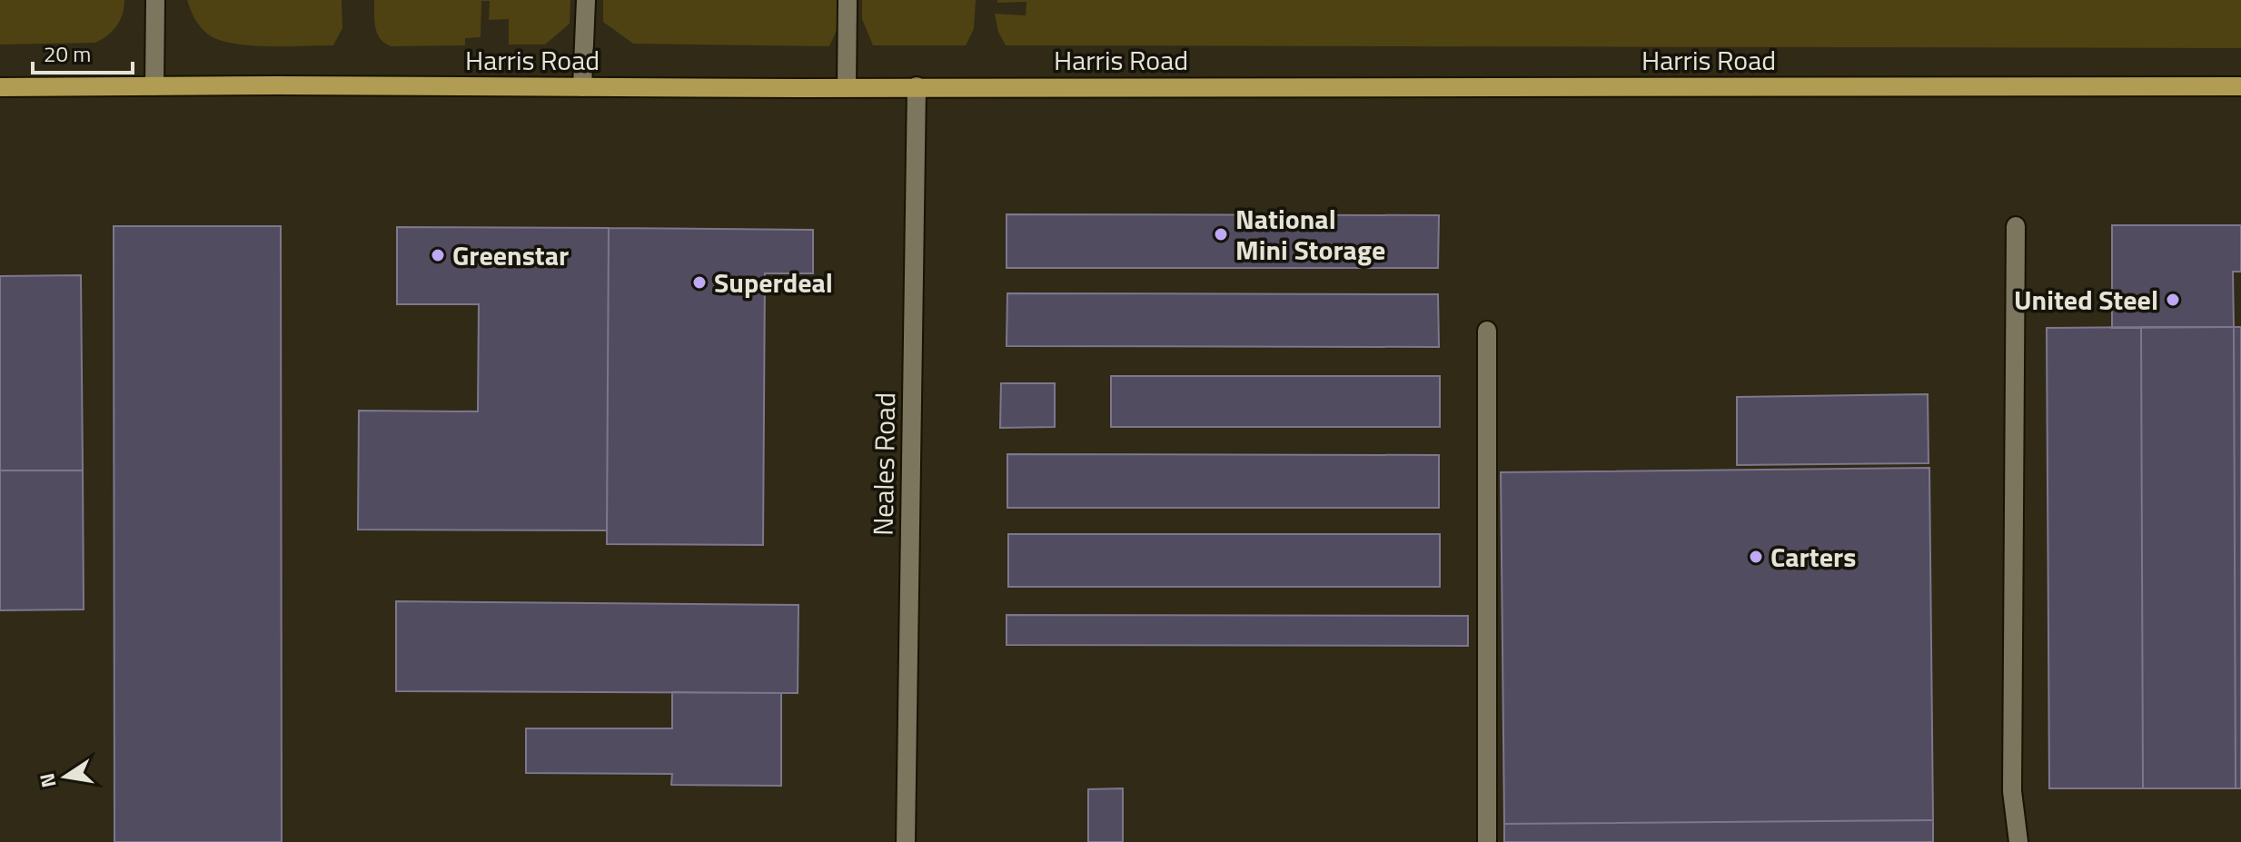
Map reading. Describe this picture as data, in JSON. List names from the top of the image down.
{
  "streets": {
    "main road": ["Harris Road"],
    "street": ["Neales Road"]
  },
  "crossings": [
    ["Harris Road", "Neales Road"]
  ],
  "places": [
    "National Mini Storage",
    "Greenstar",
    "Superdeal",
    "United Steel",
    "Carters"
  ],
  "scale_bar": "20 m",
  "north": "left"
}
